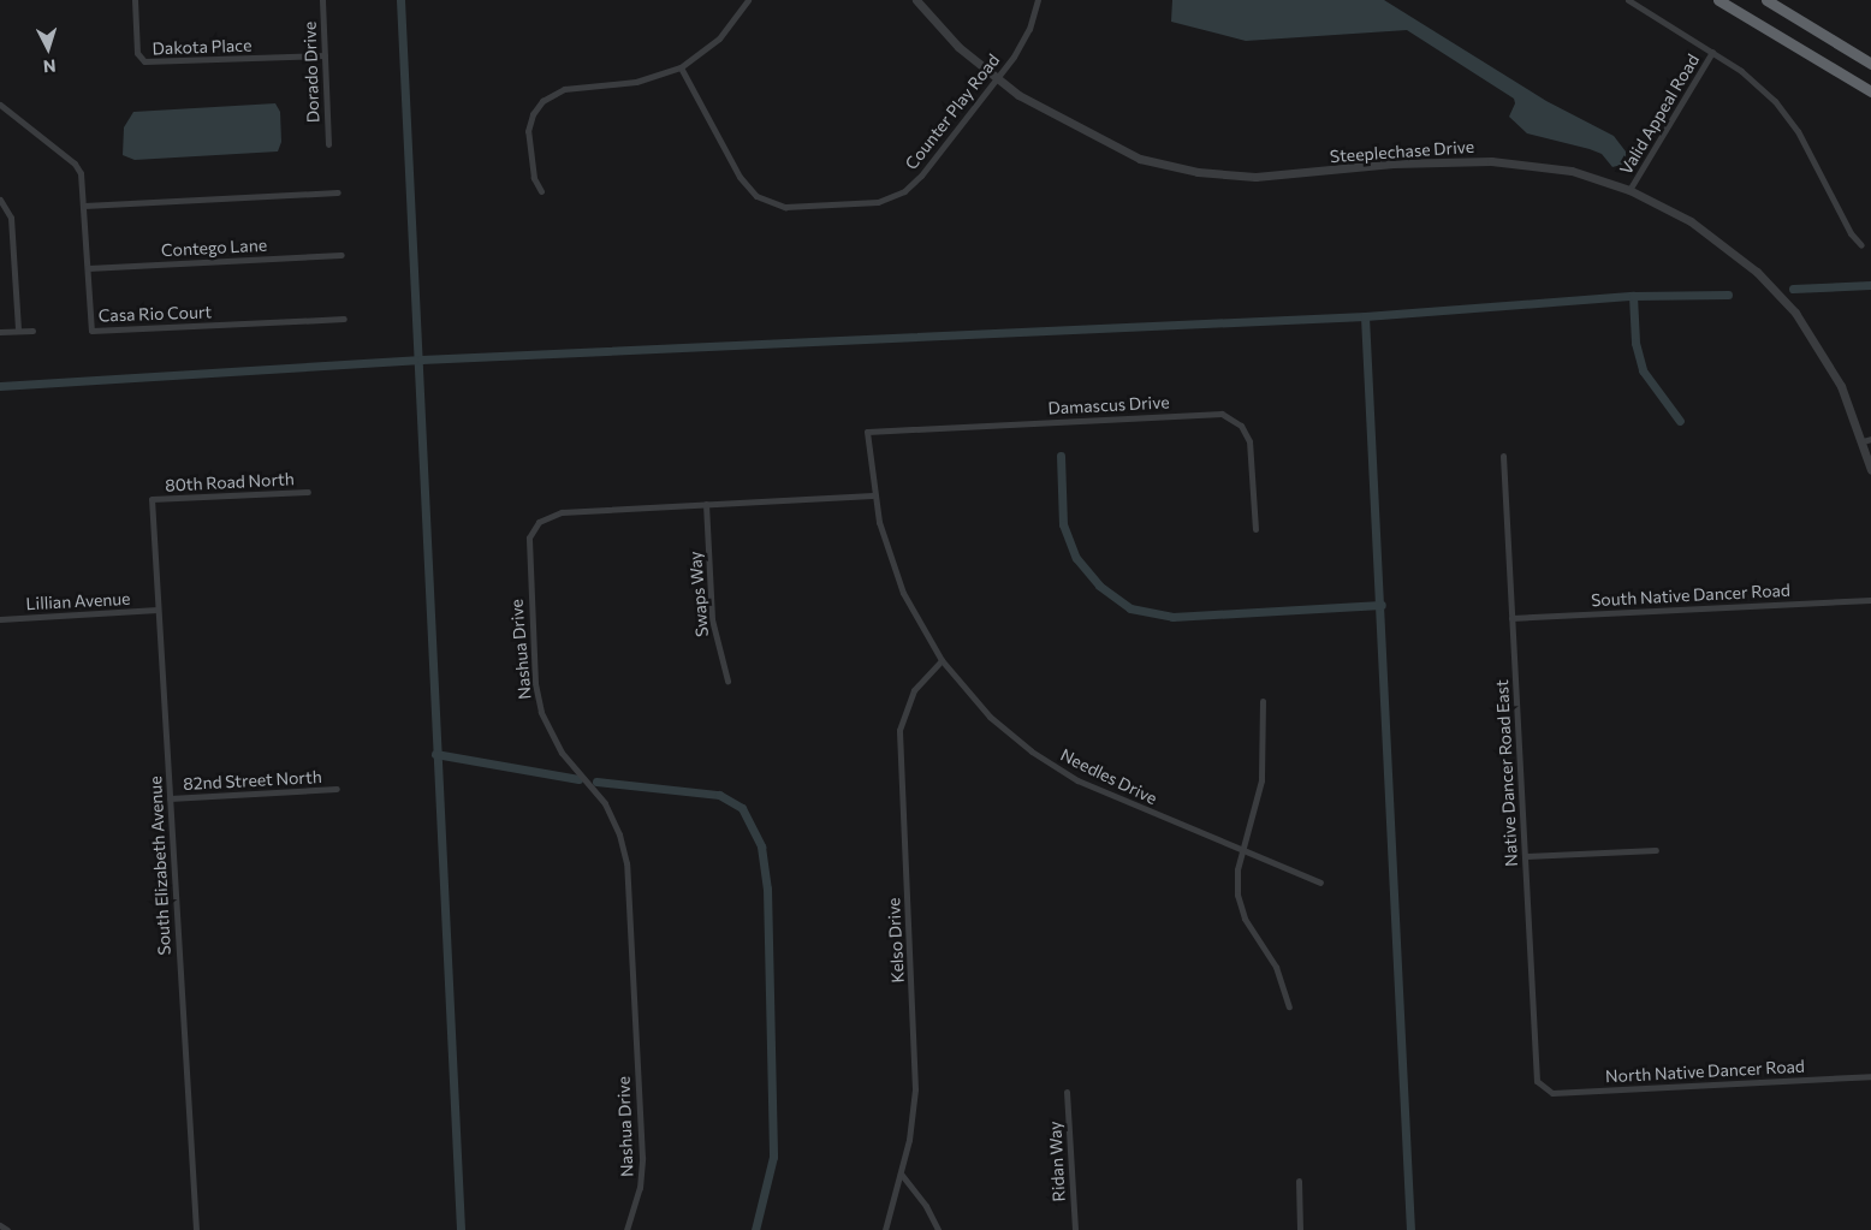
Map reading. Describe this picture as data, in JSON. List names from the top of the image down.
{
  "streets": {
    "street": [
      "Dakota Place",
      "Dorado Drive",
      "Counter Play Road",
      "Valid Appeal Road",
      "Steeplechase Drive",
      "Contego Lane",
      "Casa Rio Court",
      "Damascus Drive",
      "80th Road North",
      "Swaps Way",
      "South Native Dancer Road",
      "Lillian Avenue",
      "Nashua Drive",
      "Native Dancer Road East",
      "Needles Drive",
      "82nd Street North",
      "South Elizabeth Avenue",
      "Kelso Drive",
      "North Native Dancer Road",
      "Ridan Way"
    ]
  },
  "crossings": [
    ["Dakota Place", "Dorado Drive"],
    ["Counter Play Road", "Steeplechase Drive"],
    ["Valid Appeal Road", "Steeplechase Drive"],
    ["Contego Lane", "Casa Rio Court"],
    ["Damascus Drive", "Needles Drive"],
    ["80th Road North", "South Elizabeth Avenue"],
    ["Swaps Way", "Nashua Drive"],
    ["South Native Dancer Road", "Native Dancer Road East"],
    ["Lillian Avenue", "South Elizabeth Avenue"],
    ["Nashua Drive", "Needles Drive"],
    ["Native Dancer Road East", "North Native Dancer Road"],
    ["Needles Drive", "Kelso Drive"],
    ["82nd Street North", "South Elizabeth Avenue"]
  ],
  "north": "bottom"
}
